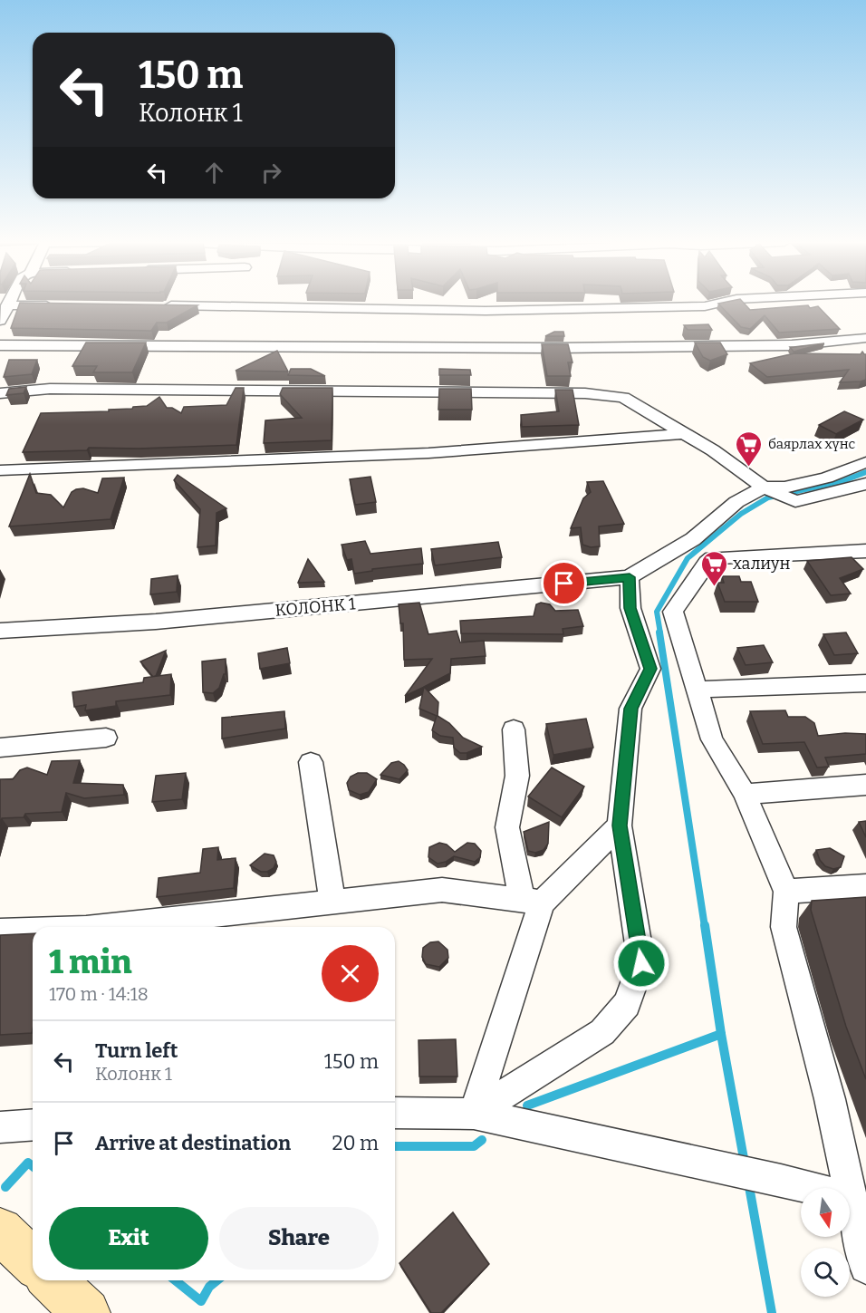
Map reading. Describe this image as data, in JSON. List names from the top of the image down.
{
  "streets": {
    "street": ["КОЛОНК 1"]
  },
  "places": {
    "supermarket": ["баярлах хүнс", "халиун"]
  },
  "north": "bottom",
  "page": {
    "turn": ["150 m", "Колонк 1"],
    "heading": ["1 min", "170 m · 14:18"],
    "list": [
      {
        "name": "Turn left",
        "note": "Колонк 1",
        "value": "150 m"
      },
      {
        "name": "Arrive at destination",
        "value": "20 m"
      }
    ],
    "buttons": ["Exit", "Share"]
  }
}
